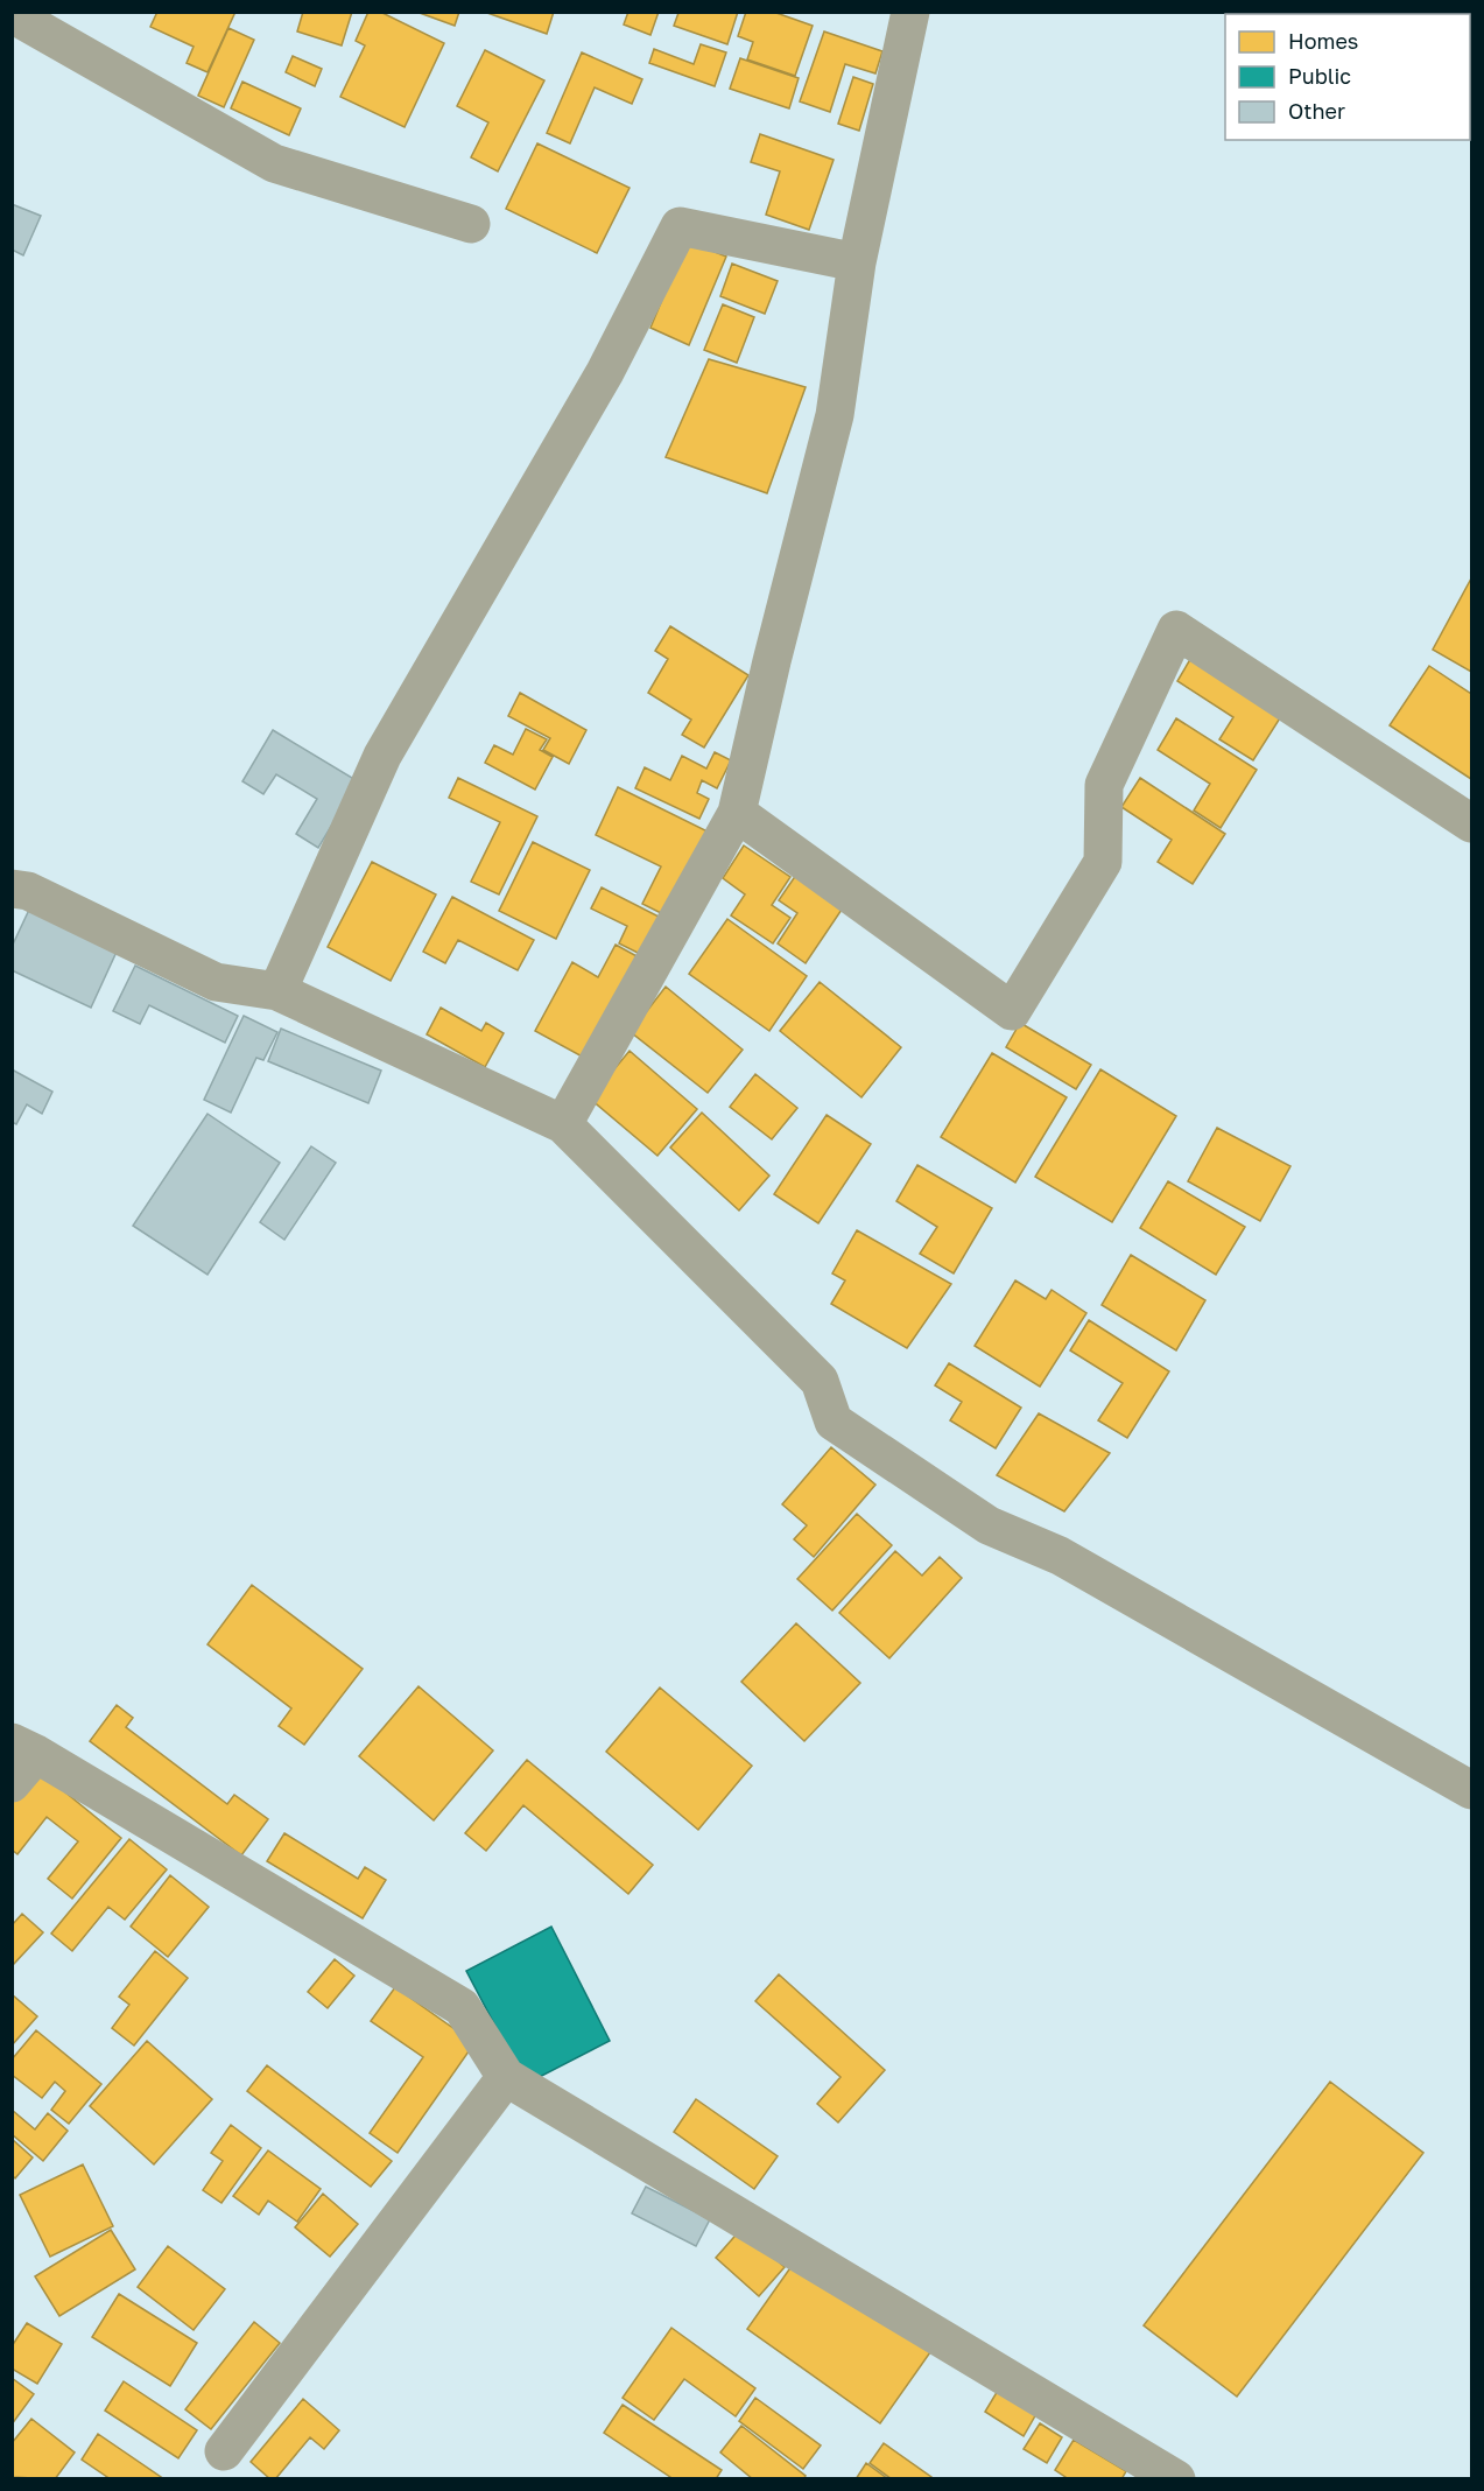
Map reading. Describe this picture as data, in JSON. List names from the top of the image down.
{
  "legend": ["Homes", "Public", "Other"]
}
